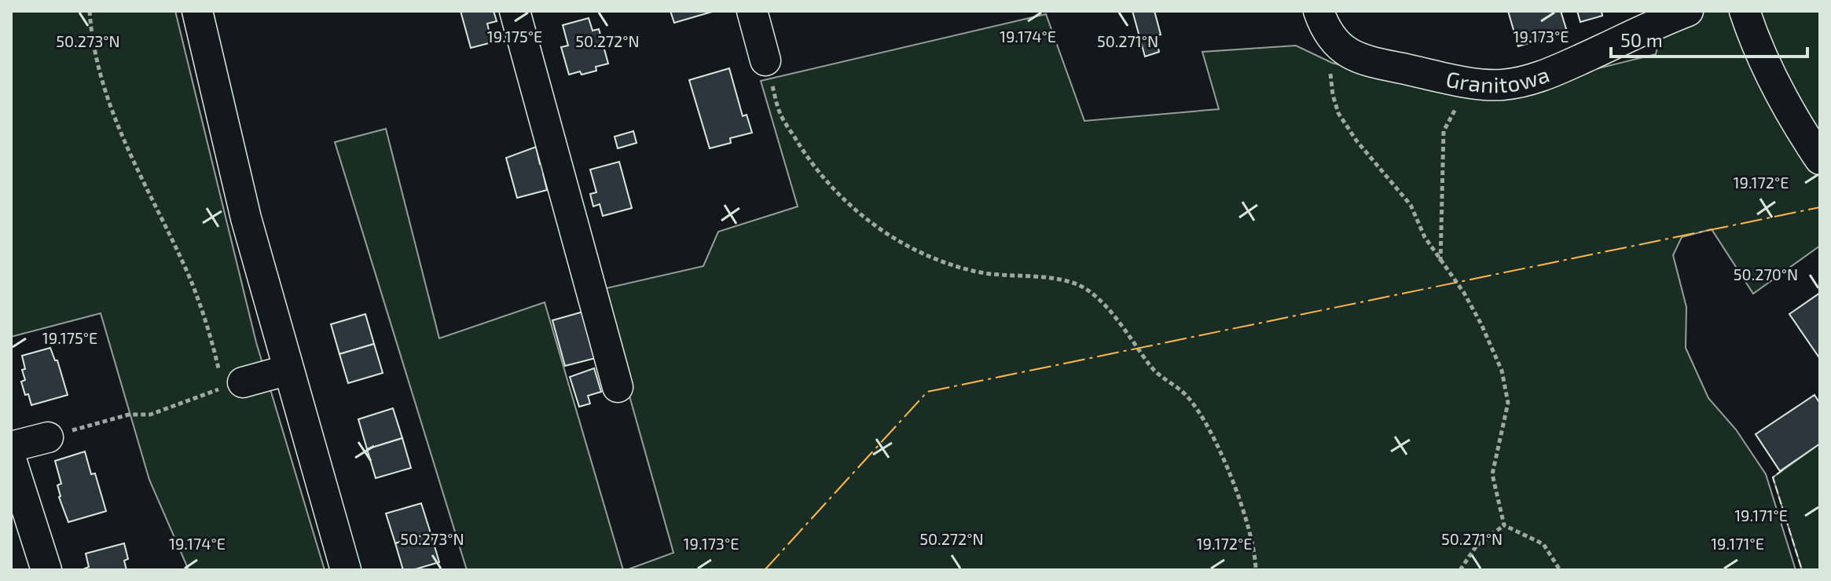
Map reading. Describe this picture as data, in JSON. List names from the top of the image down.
{
  "streets": {
    "street": ["Granitowa"]
  },
  "scale_bar": "50 m",
  "coordinates": [
    "19.175°E",
    "19.174°E",
    "19.173°E",
    "50.273°N",
    "50.272°N",
    "50.271°N",
    "19.172°E",
    "50.270°N",
    "19.171°E"
  ]
}
